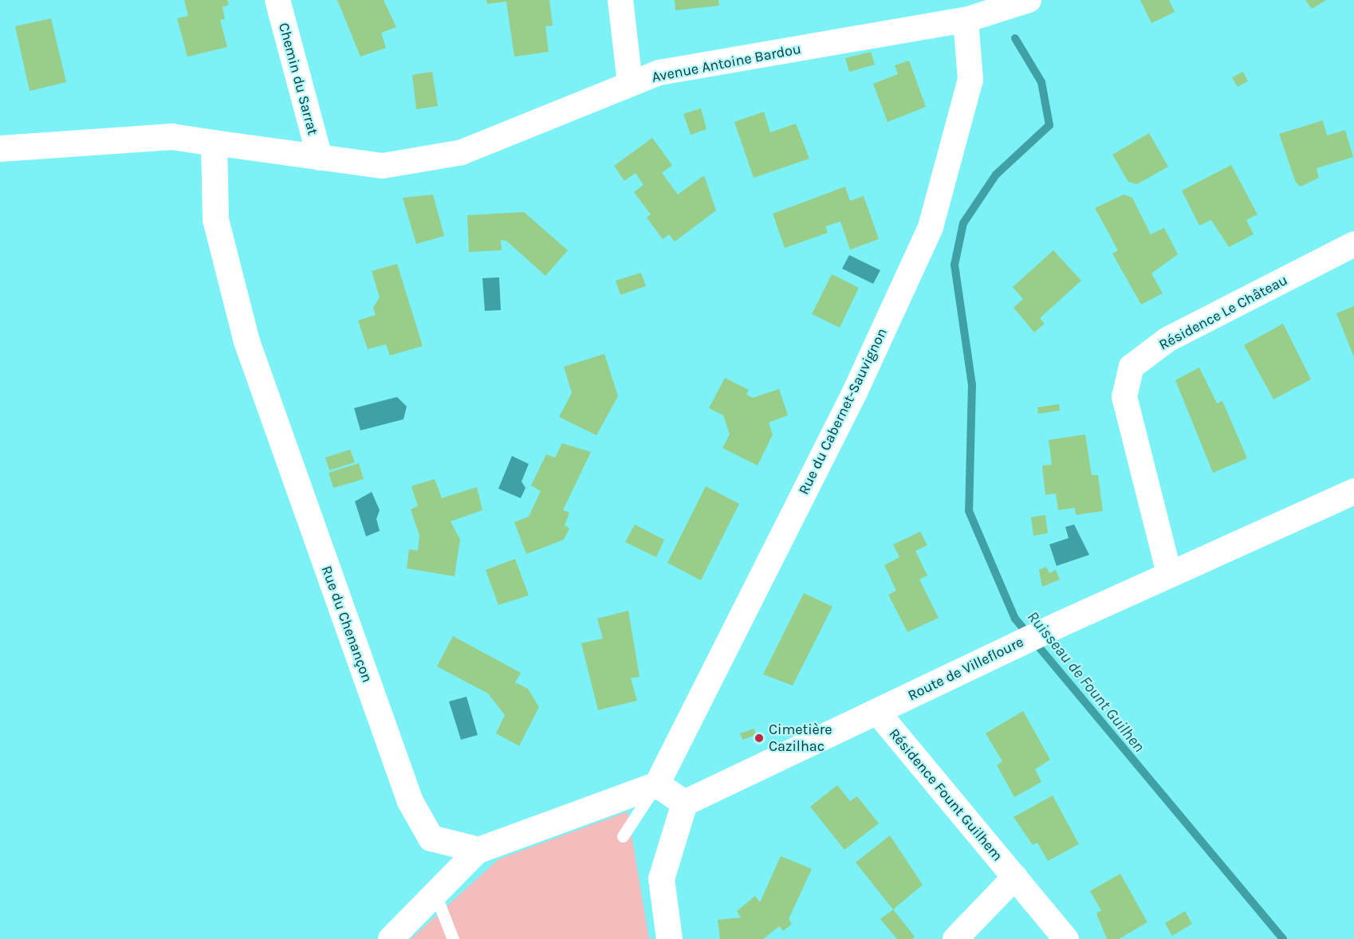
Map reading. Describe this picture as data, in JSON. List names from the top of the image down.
{
  "streets": {
    "street": [
      "Avenue Antoine Bardou",
      "Chemin du Sarrat",
      "Résidence Le Château",
      "Rue du Cabernet-Sauvignon",
      "Rue du Chenançon",
      "Route de Villefloure",
      "Résidence Fount Guilhem"
    ]
  },
  "crossings": [
    ["Avenue Antoine Bardou", "Chemin du Sarrat"],
    ["Avenue Antoine Bardou", "Rue du Cabernet-Sauvignon"],
    ["Avenue Antoine Bardou", "Rue du Chenançon"],
    ["Résidence Le Château", "Route de Villefloure"],
    ["Route de Villefloure", "Résidence Fount Guilhem"]
  ],
  "water": ["Ruisseau de Fount Guilhen"],
  "places": ["Cimetière Cazilhac"]
}
